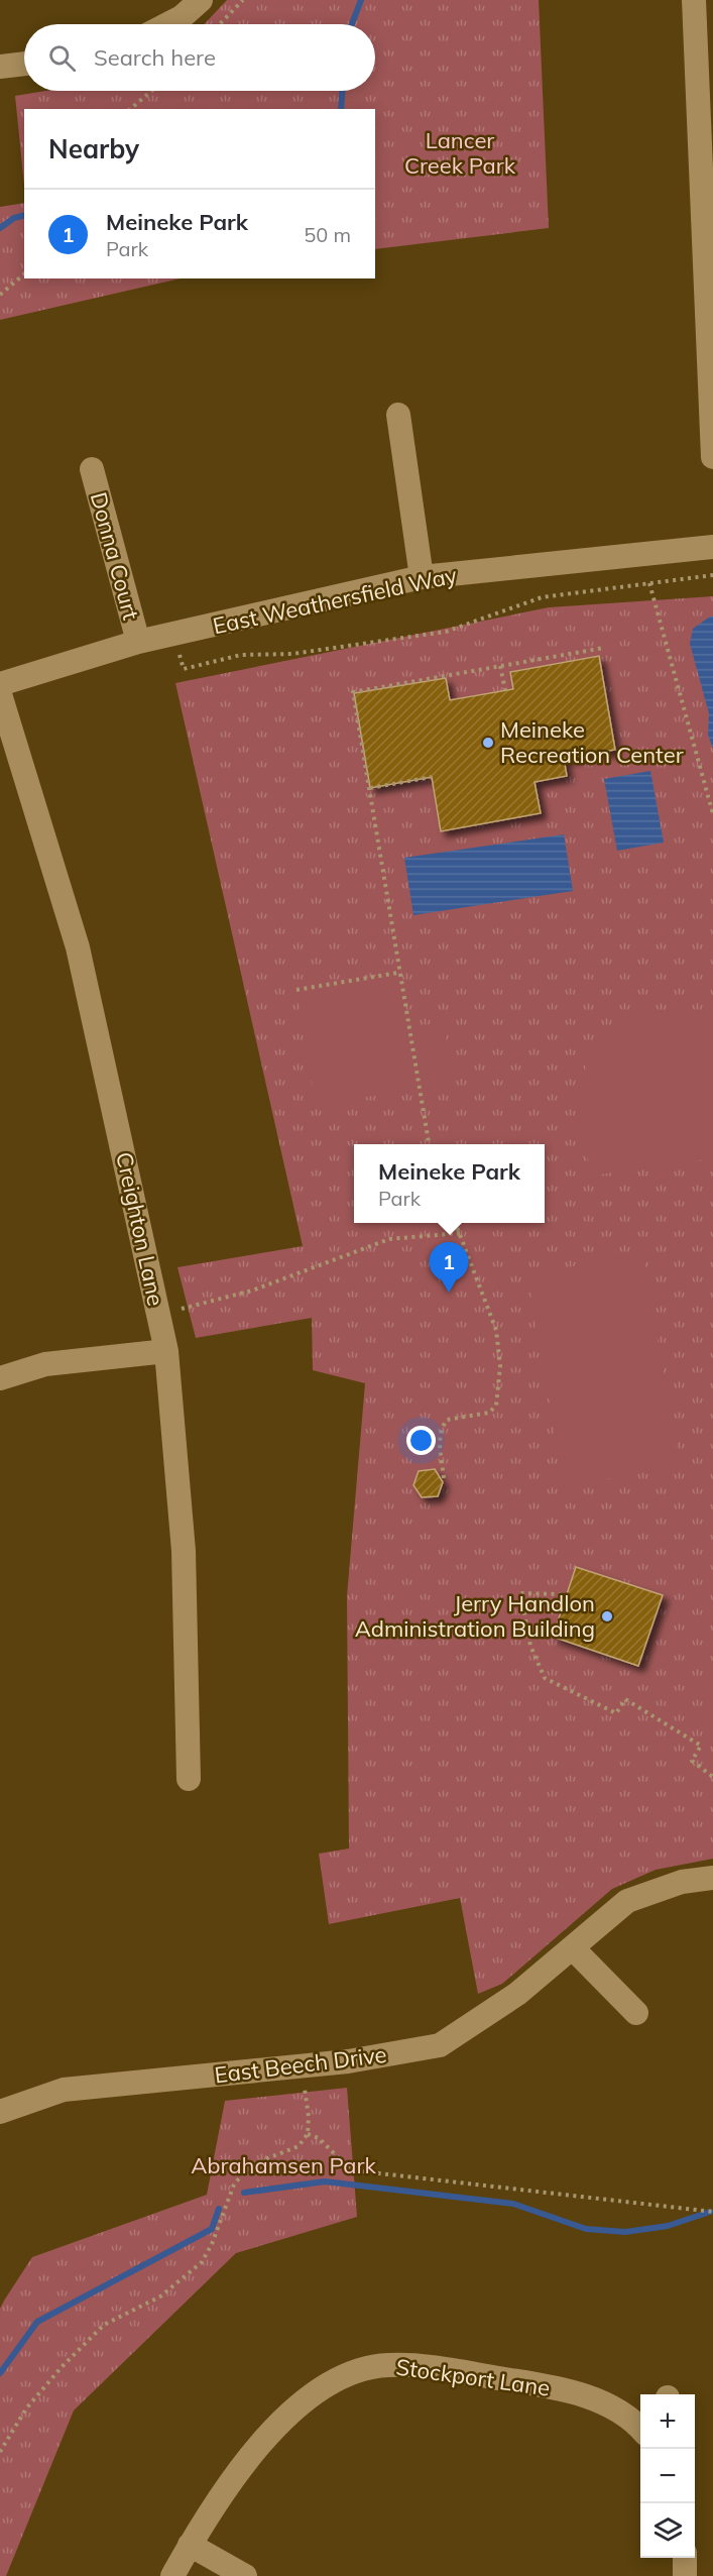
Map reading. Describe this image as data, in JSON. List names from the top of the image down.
{
  "streets": {
    "street": [
      "Donna Court",
      "East Weathersfield Way",
      "Creighton Lane",
      "East Beech Drive",
      "Stockport Lane"
    ]
  },
  "crossings": [
    ["Donna Court", "East Weathersfield Way"]
  ],
  "parks": ["Lancer Creek Park", "Abrahamsen Park"],
  "places": ["Meineke Recreation Center", "Jerry Handlon Administration Building"],
  "page": {
    "search": "Search here",
    "heading": "Nearby",
    "list": [
      {
        "mark": "1",
        "name": "Meineke Park",
        "note": "Park",
        "value": "50 m"
      }
    ],
    "popup": ["Meineke Park", "Park"],
    "pins": "1",
    "map_buttons": ["+", "−"]
  }
}
